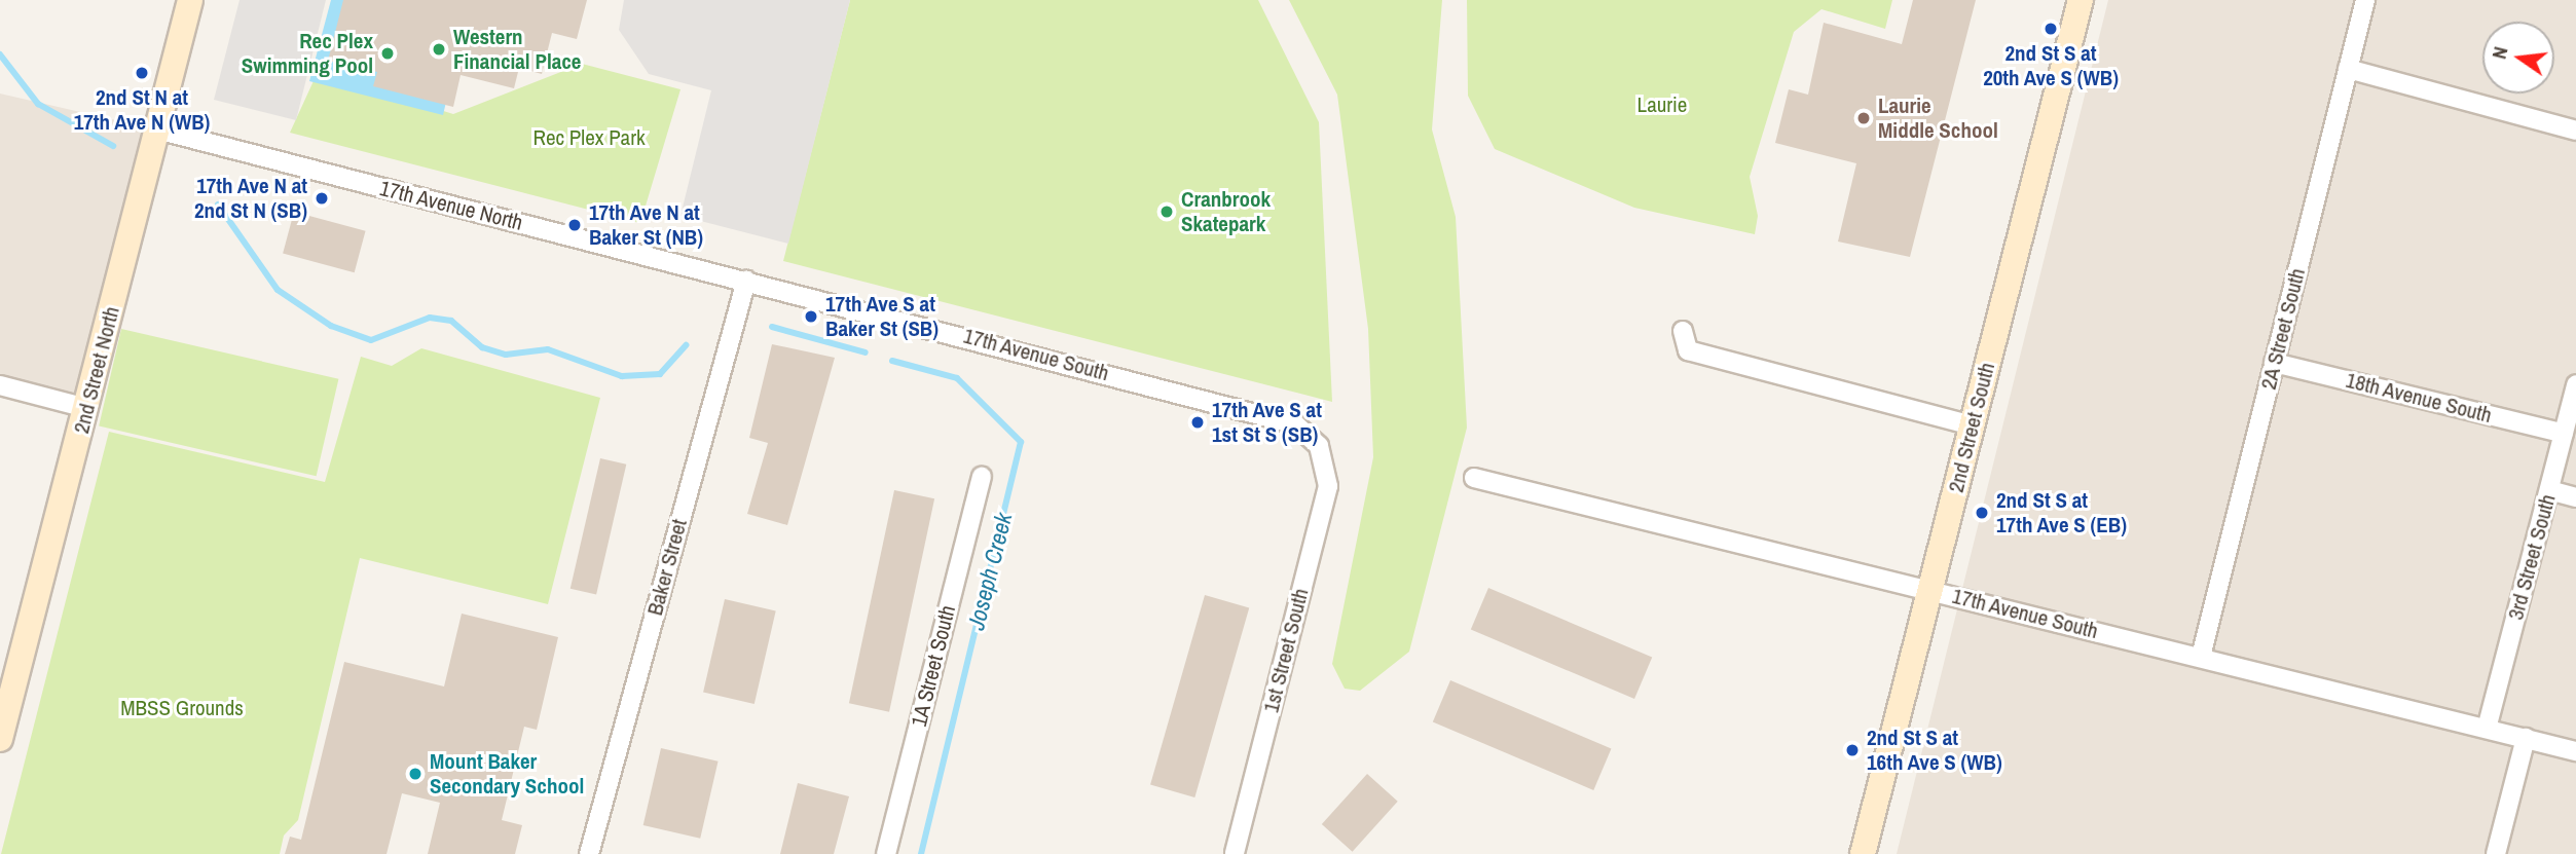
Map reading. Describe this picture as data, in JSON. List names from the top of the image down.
{
  "streets": {
    "main road": ["2nd Street North", "2nd Street South"],
    "street": [
      "17th Avenue North",
      "2A Street South",
      "17th Avenue South",
      "18th Avenue South",
      "3rd Street South",
      "Baker Street",
      "1st Street South",
      "1A Street South"
    ]
  },
  "crossings": [
    ["17th Avenue North", "17th Avenue South"],
    ["17th Avenue North", "2nd Street North"],
    ["17th Avenue North", "Baker Street"],
    ["2A Street South", "17th Avenue South"],
    ["2A Street South", "18th Avenue South"],
    ["17th Avenue South", "2nd Street South"],
    ["17th Avenue South", "3rd Street South"],
    ["17th Avenue South", "Baker Street"],
    ["17th Avenue South", "1st Street South"],
    ["18th Avenue South", "3rd Street South"]
  ],
  "water": ["Joseph Creek"],
  "parks": ["Laurie", "Rec Plex Park", "MBSS Grounds"],
  "places": [
    "2nd St S at 20th Ave S (WB)",
    "Western Financial Place",
    "Rec Plex Swimming Pool",
    "2nd St N at 17th Ave N (WB)",
    "Laurie Middle School",
    "17th Ave N at 2nd St N (SB)",
    "Cranbrook Skatepark",
    "17th Ave N at Baker St (NB)",
    "17th Ave S at Baker St (SB)",
    "17th Ave S at 1st St S (SB)",
    "2nd St S at 17th Ave S (EB)",
    "2nd St S at 16th Ave S (WB)",
    "Mount Baker Secondary School"
  ],
  "north": "left"
}
